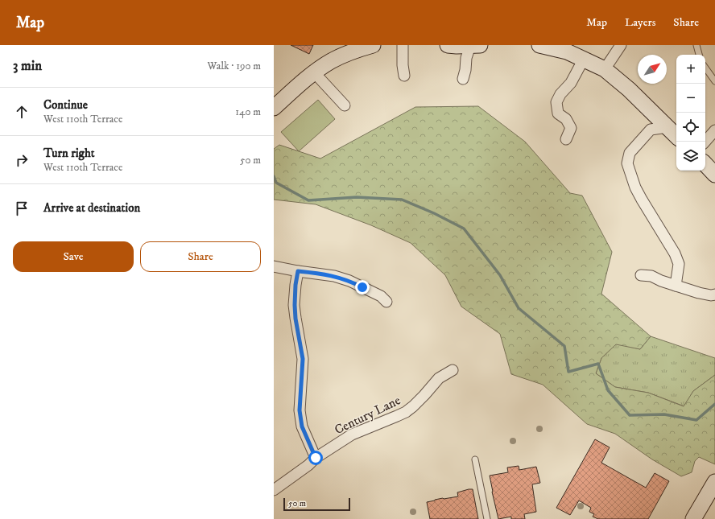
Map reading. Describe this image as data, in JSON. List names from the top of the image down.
{
  "streets": {
    "street": ["Century Lane"]
  },
  "scale_bar": "50 m",
  "north": "top right",
  "page": {
    "header": "Map",
    "nav": ["Map", "Layers", "Share"],
    "heading": ["3 min", "Walk · 190 m"],
    "map_buttons": ["+", "−"],
    "list": [
      ["Continue", "West 110th Terrace", "140 m"],
      ["Turn right", "West 110th Terrace", "50 m"],
      "Arrive at destination"
    ],
    "buttons": ["Save", "Share"],
    "scale": "50 m"
  }
}
